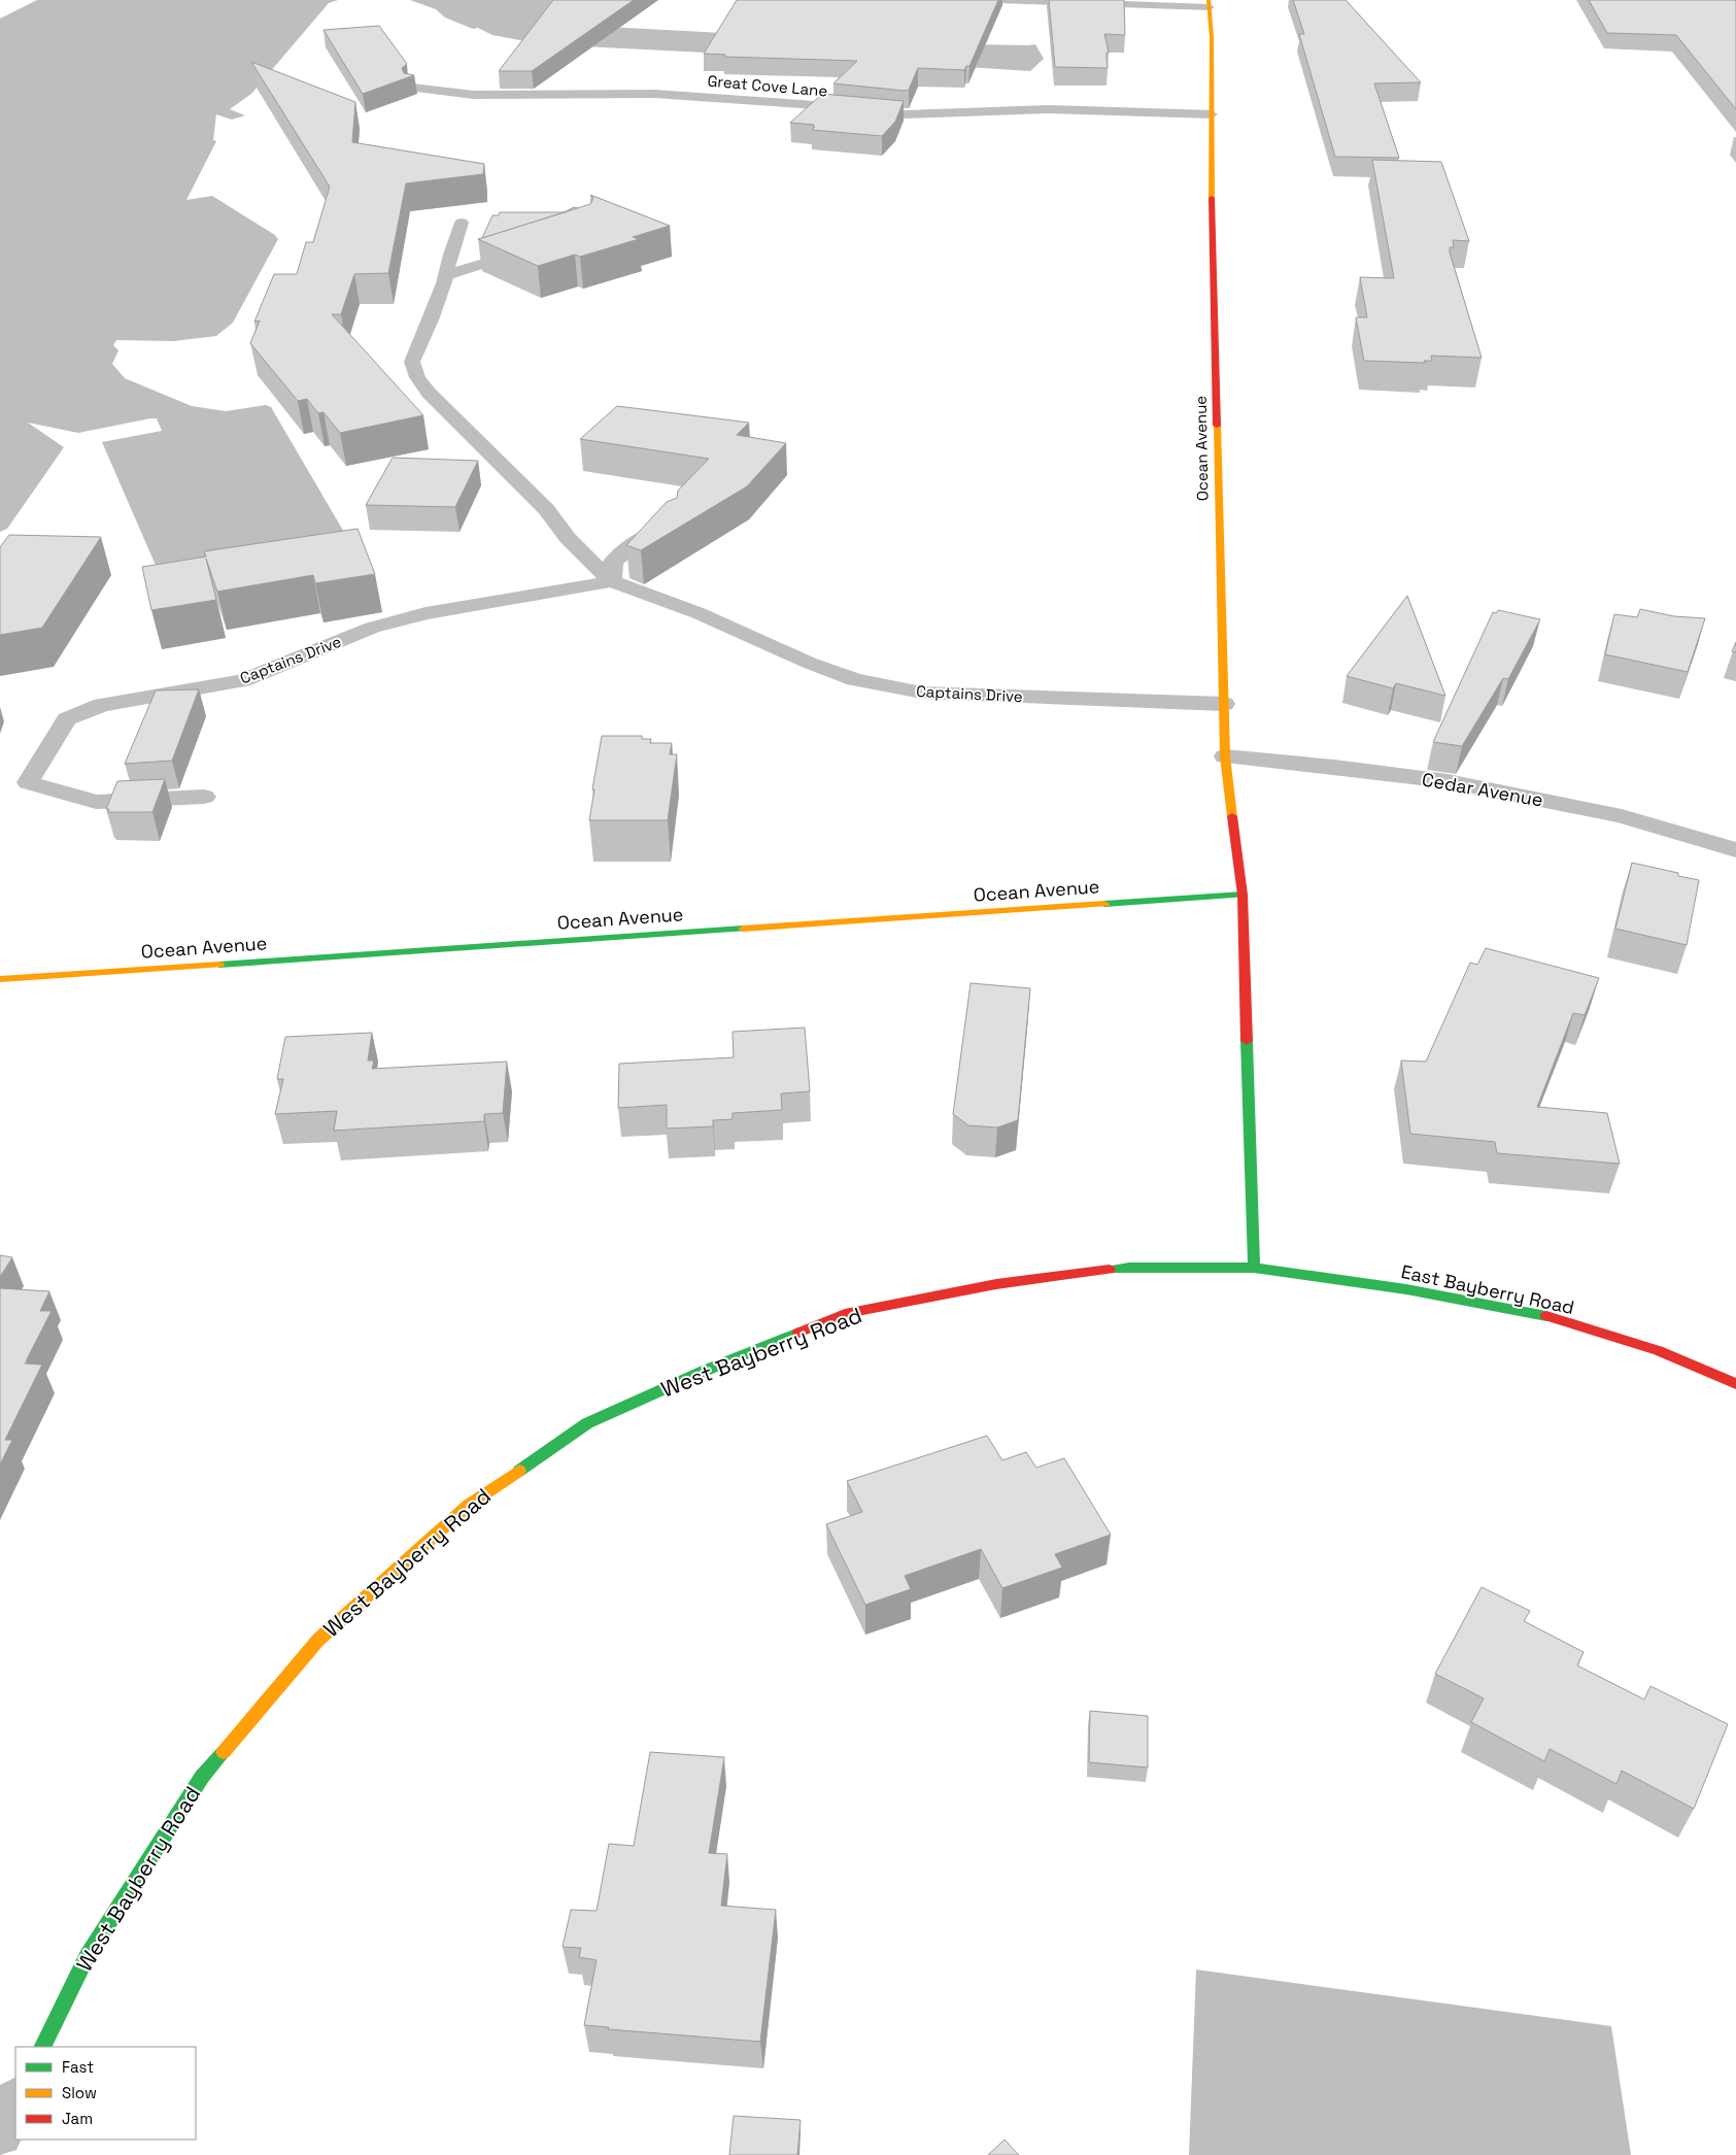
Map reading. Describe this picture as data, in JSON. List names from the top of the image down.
{
  "streets": {
    "street": [
      "Great Cove Lane",
      "Ocean Avenue",
      "Captains Drive",
      "Cedar Avenue",
      "East Bayberry Road",
      "West Bayberry Road"
    ]
  },
  "crossings": [
    ["Great Cove Lane", "Ocean Avenue"],
    ["Ocean Avenue", "Captains Drive"],
    ["Ocean Avenue", "Cedar Avenue"],
    ["Ocean Avenue", "East Bayberry Road"],
    ["Ocean Avenue", "West Bayberry Road"],
    ["East Bayberry Road", "West Bayberry Road"]
  ],
  "legend": ["Fast", "Slow", "Jam"]
}
